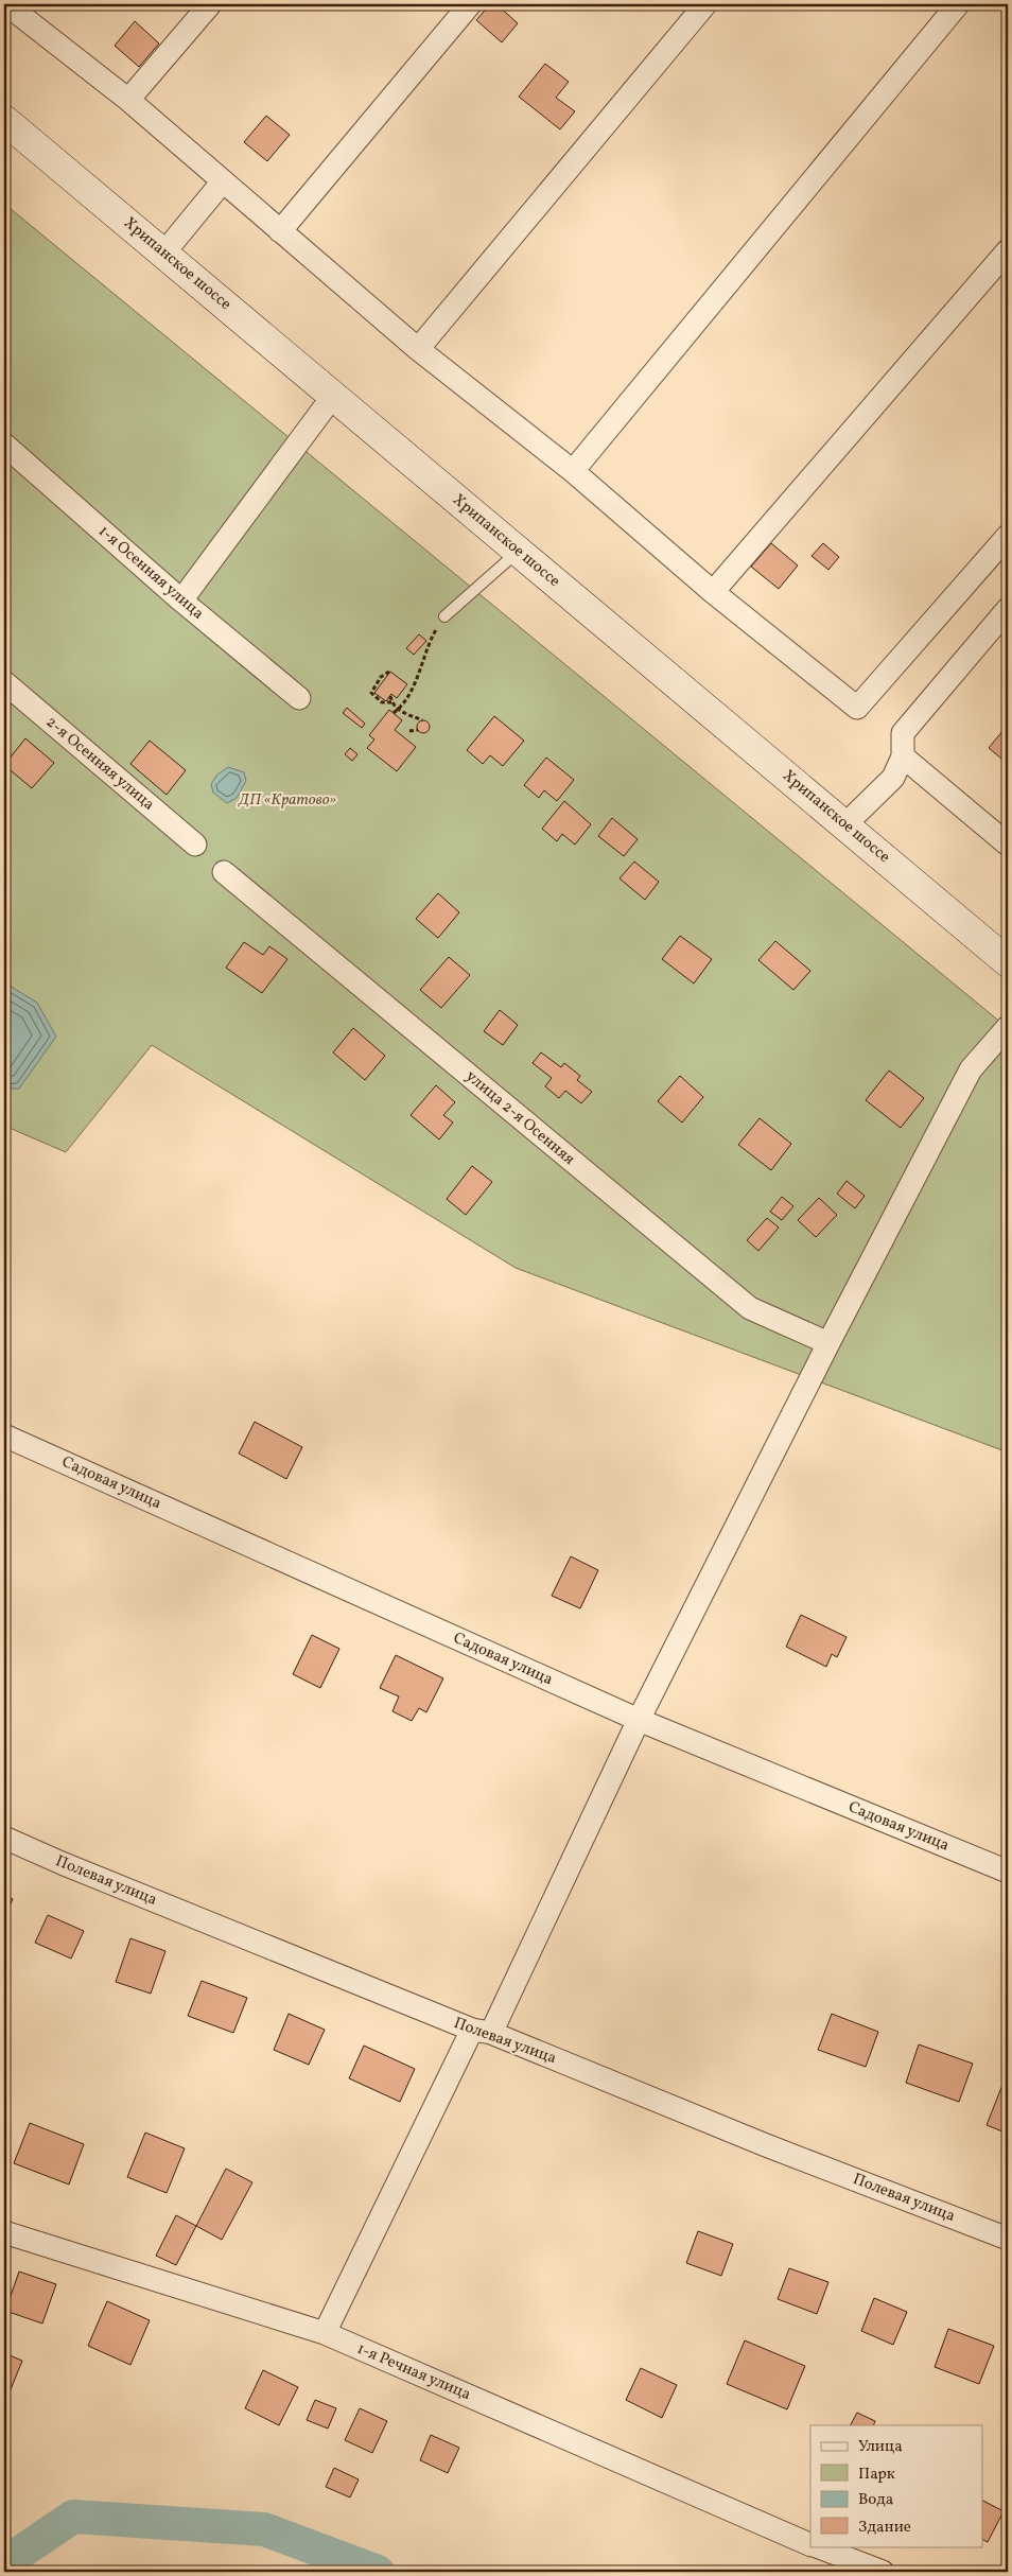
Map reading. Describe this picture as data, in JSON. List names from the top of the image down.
{
  "streets": {
    "main road": ["Хрипанское шоссе"],
    "street": [
      "1-я Осенняя улица",
      "2-я Осенняя улица",
      "улица 2-я Осенняя",
      "Садовая улица",
      "Полевая улица",
      "1-я Речная улица"
    ]
  },
  "parks": ["ДП «Кратово»"],
  "legend": [
    "Улица",
    "Парк",
    "Вода",
    "Здание"
  ]
}
